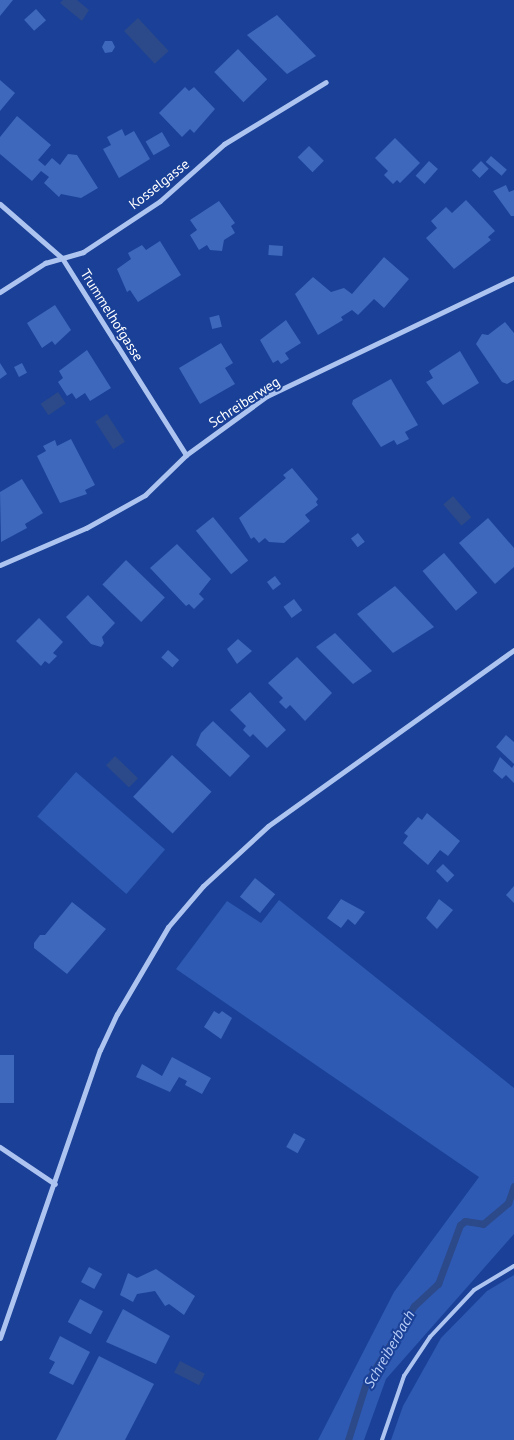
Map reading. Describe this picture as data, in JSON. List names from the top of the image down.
{
  "streets": {
    "street": ["Kosselgasse", "Trummelhofgasse", "Schreiberweg"]
  },
  "crossings": [
    ["Kosselgasse", "Trummelhofgasse"],
    ["Trummelhofgasse", "Schreiberweg"]
  ],
  "water": ["Schreiberbach"]
}
